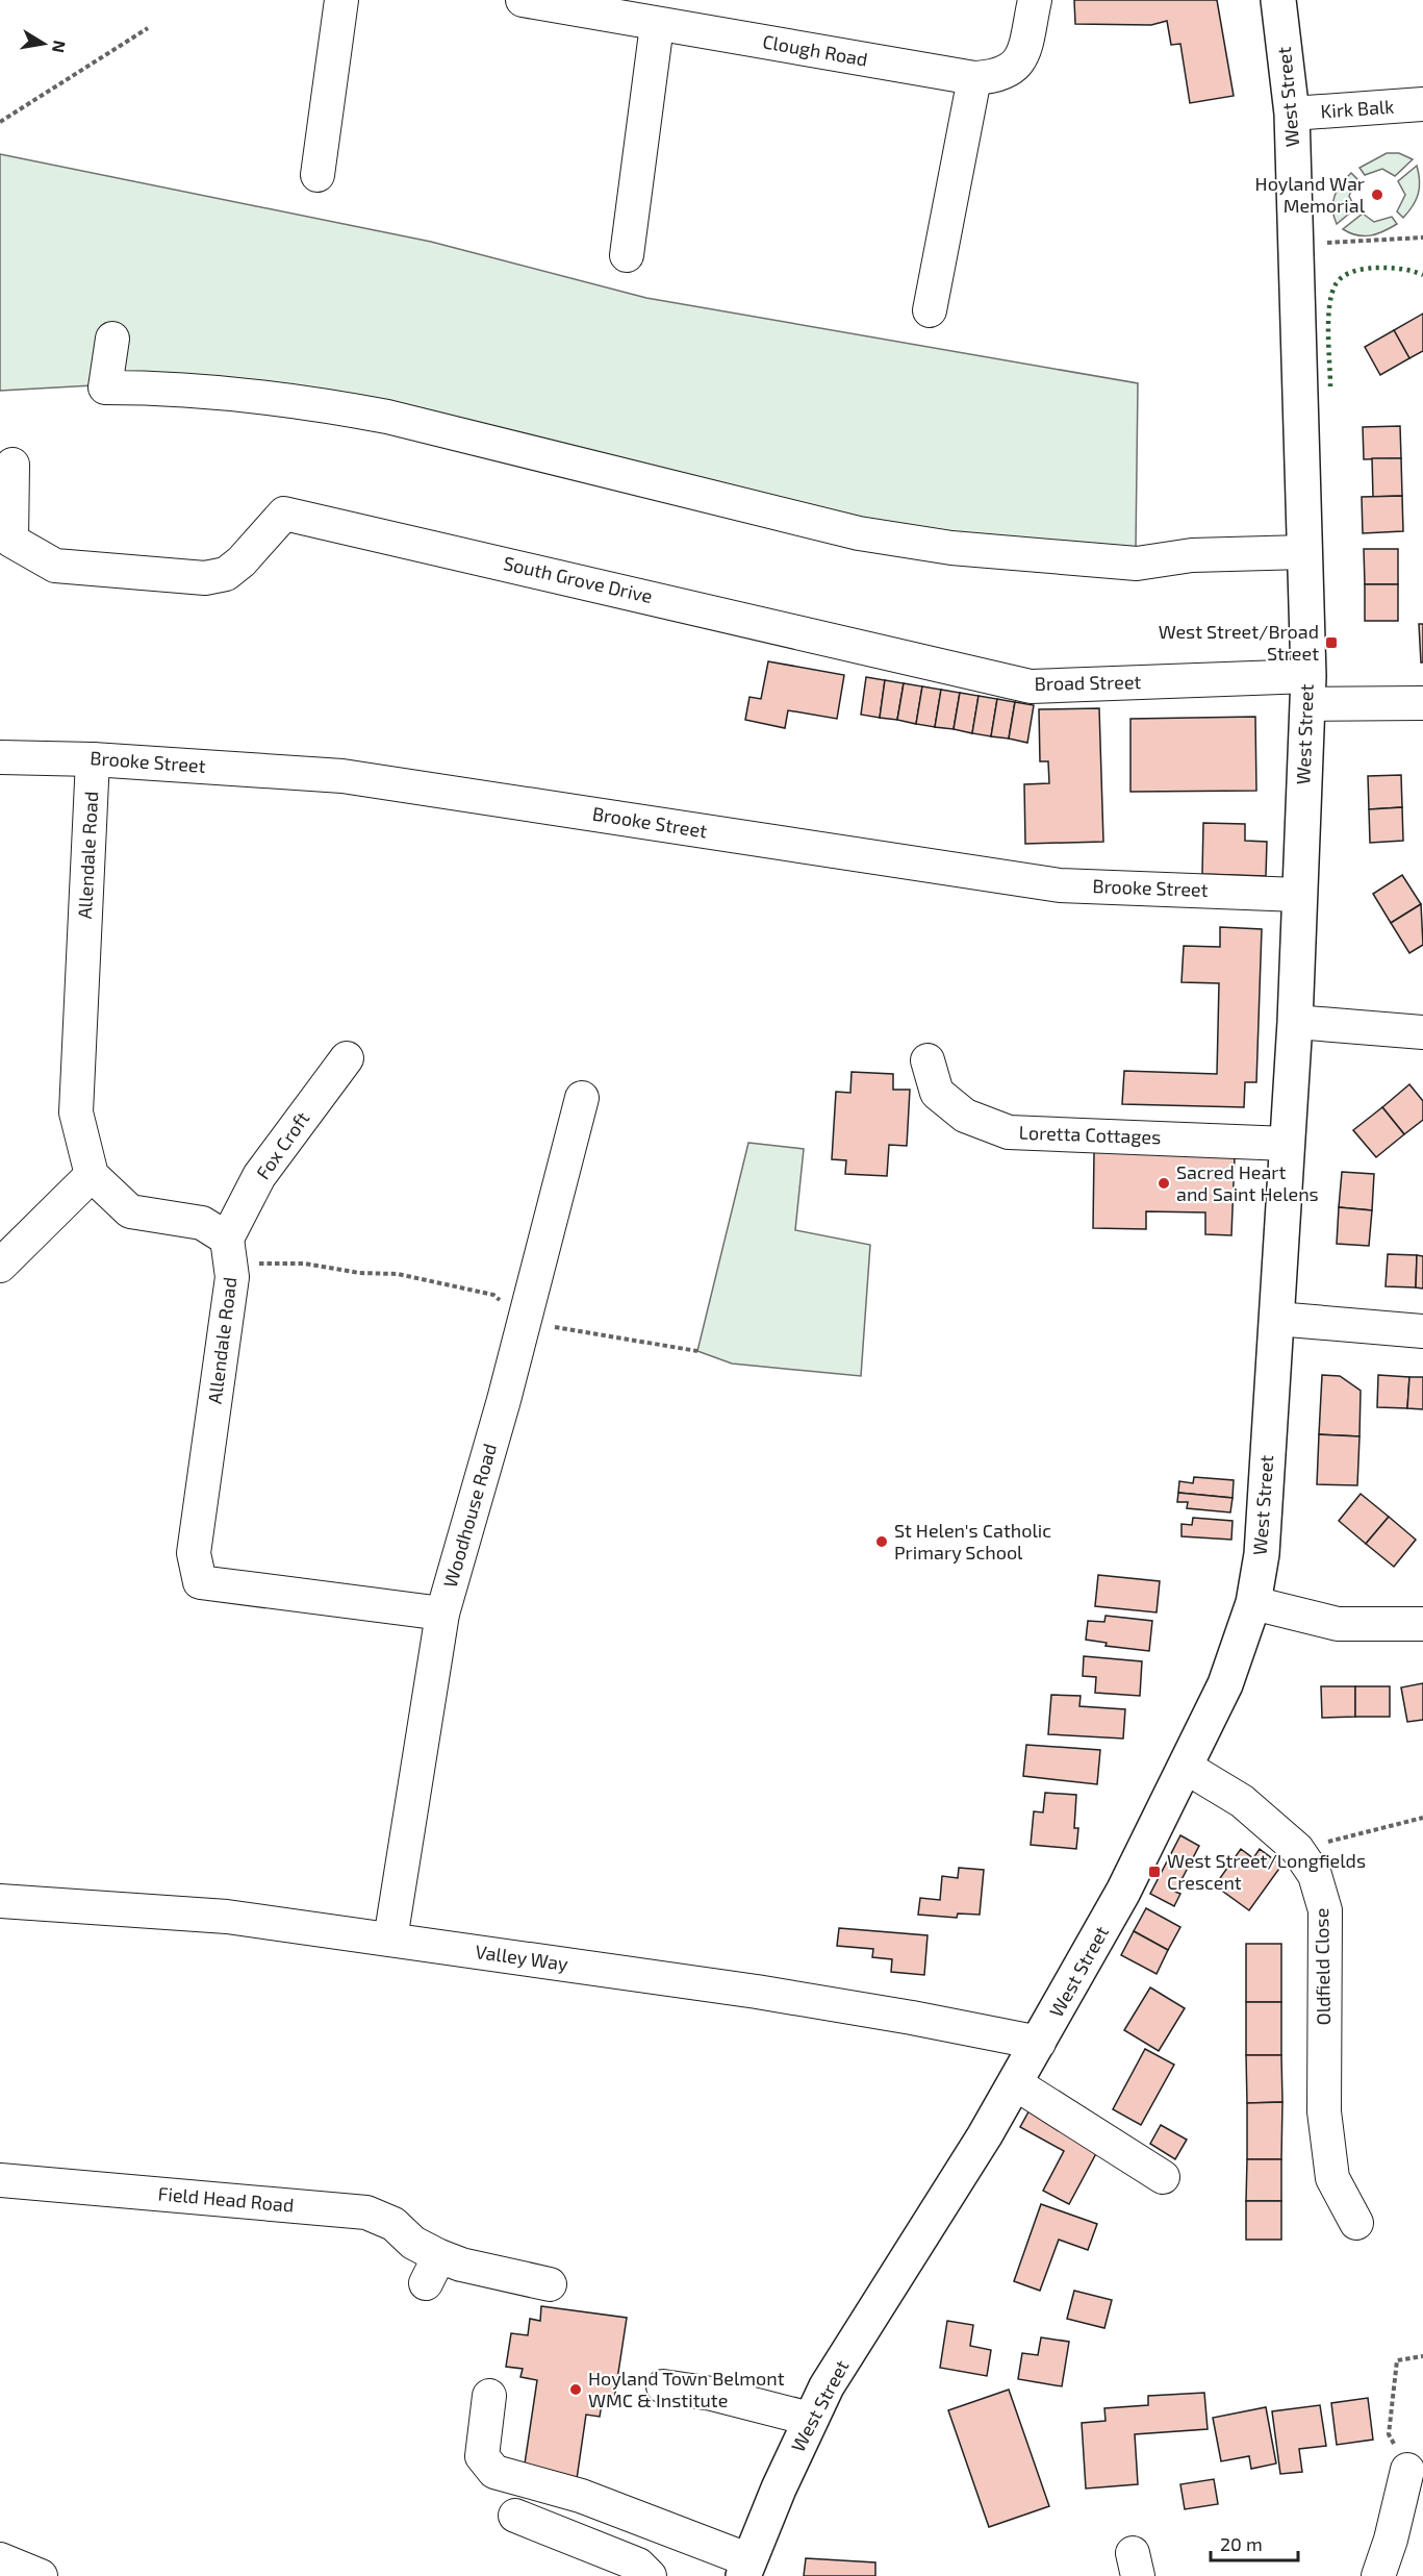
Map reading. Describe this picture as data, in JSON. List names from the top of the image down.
{
  "streets": {
    "main road": ["West Street"],
    "street": [
      "Clough Road",
      "Kirk Balk",
      "South Grove Drive",
      "Broad Street",
      "Brooke Street",
      "Allendale Road",
      "Loretta Cottages",
      "Fox Croft",
      "Woodhouse Road",
      "Valley Way",
      "Oldfield Close",
      "Field Head Road"
    ]
  },
  "crossings": [
    ["West Street", "Kirk Balk"],
    ["West Street", "Broad Street"],
    ["West Street", "Brooke Street"],
    ["West Street", "Loretta Cottages"],
    ["West Street", "Valley Way"],
    ["West Street", "Oldfield Close"],
    ["South Grove Drive", "Broad Street"],
    ["Brooke Street", "Allendale Road"],
    ["Allendale Road", "Fox Croft"],
    ["Allendale Road", "Woodhouse Road"],
    ["Woodhouse Road", "Valley Way"]
  ],
  "places": {
    "other": [
      "Hoyland War Memorial",
      "Sacred Heart and Saint Helens",
      "St Helen's Catholic Primary School",
      "Hoyland Town Belmont WMC & Institute"
    ],
    "transit": ["West Street/Broad Street", "West Street/Longfields Crescent"]
  },
  "scale_bar": "20 m",
  "north": "right"
}
